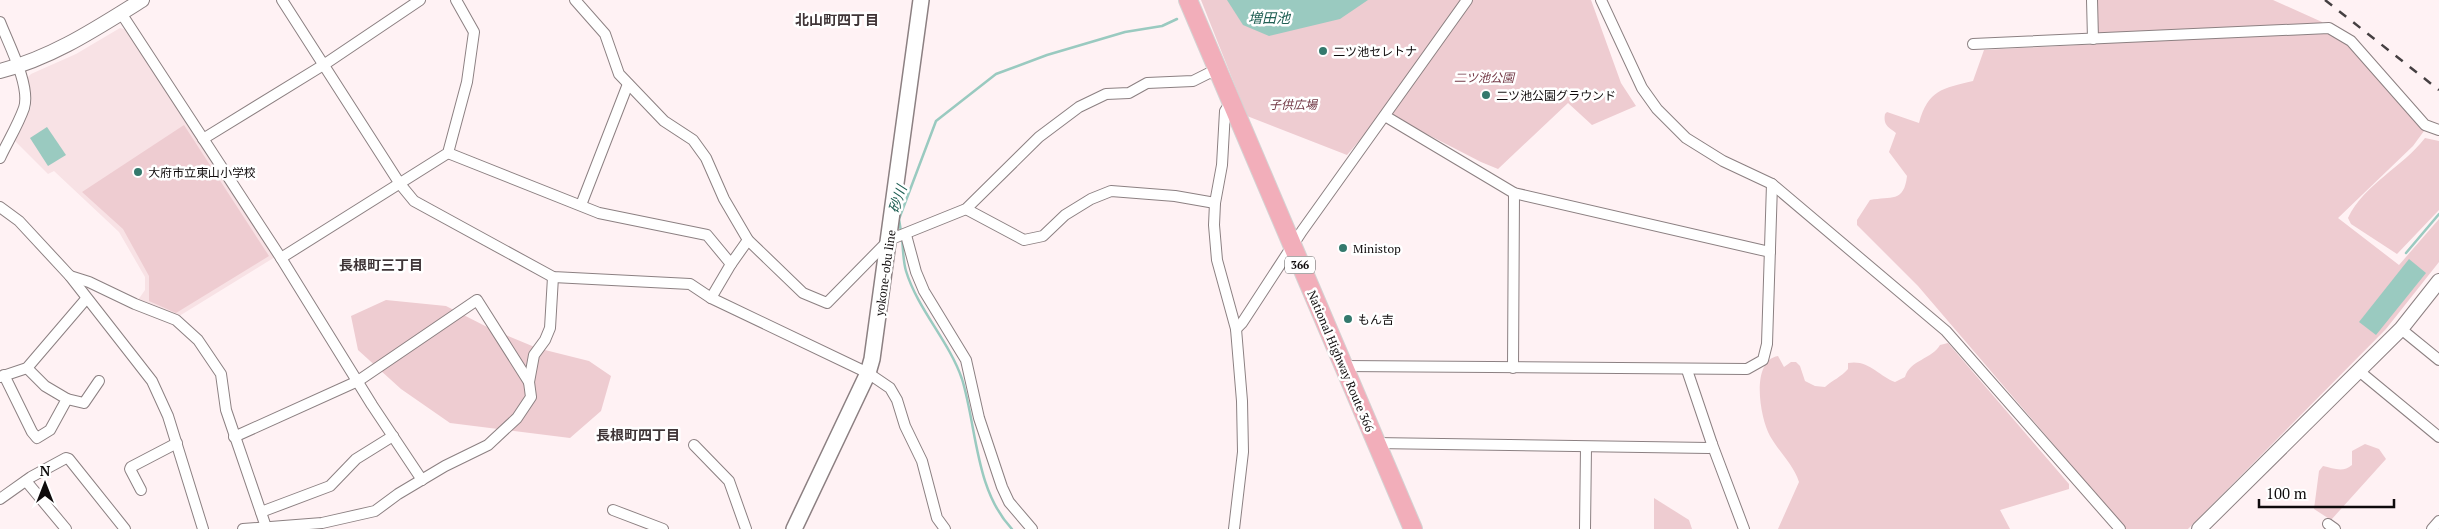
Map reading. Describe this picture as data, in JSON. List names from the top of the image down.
{
  "streets": {
    "highway": ["366", "National Highway Route 366"],
    "main road": ["yokone-obu line"]
  },
  "districts": ["北山町四丁目", "長根町三丁目", "長根町四丁目"],
  "water": ["増田池", "砂川"],
  "parks": ["二ツ池公園", "子供広場"],
  "places": [
    "二ツ池セレトナ",
    "二ツ池公園グラウンド",
    "大府市立東山小学校",
    "Ministop",
    "もん吉"
  ],
  "scale_bar": "100 m",
  "north": "top"
}
